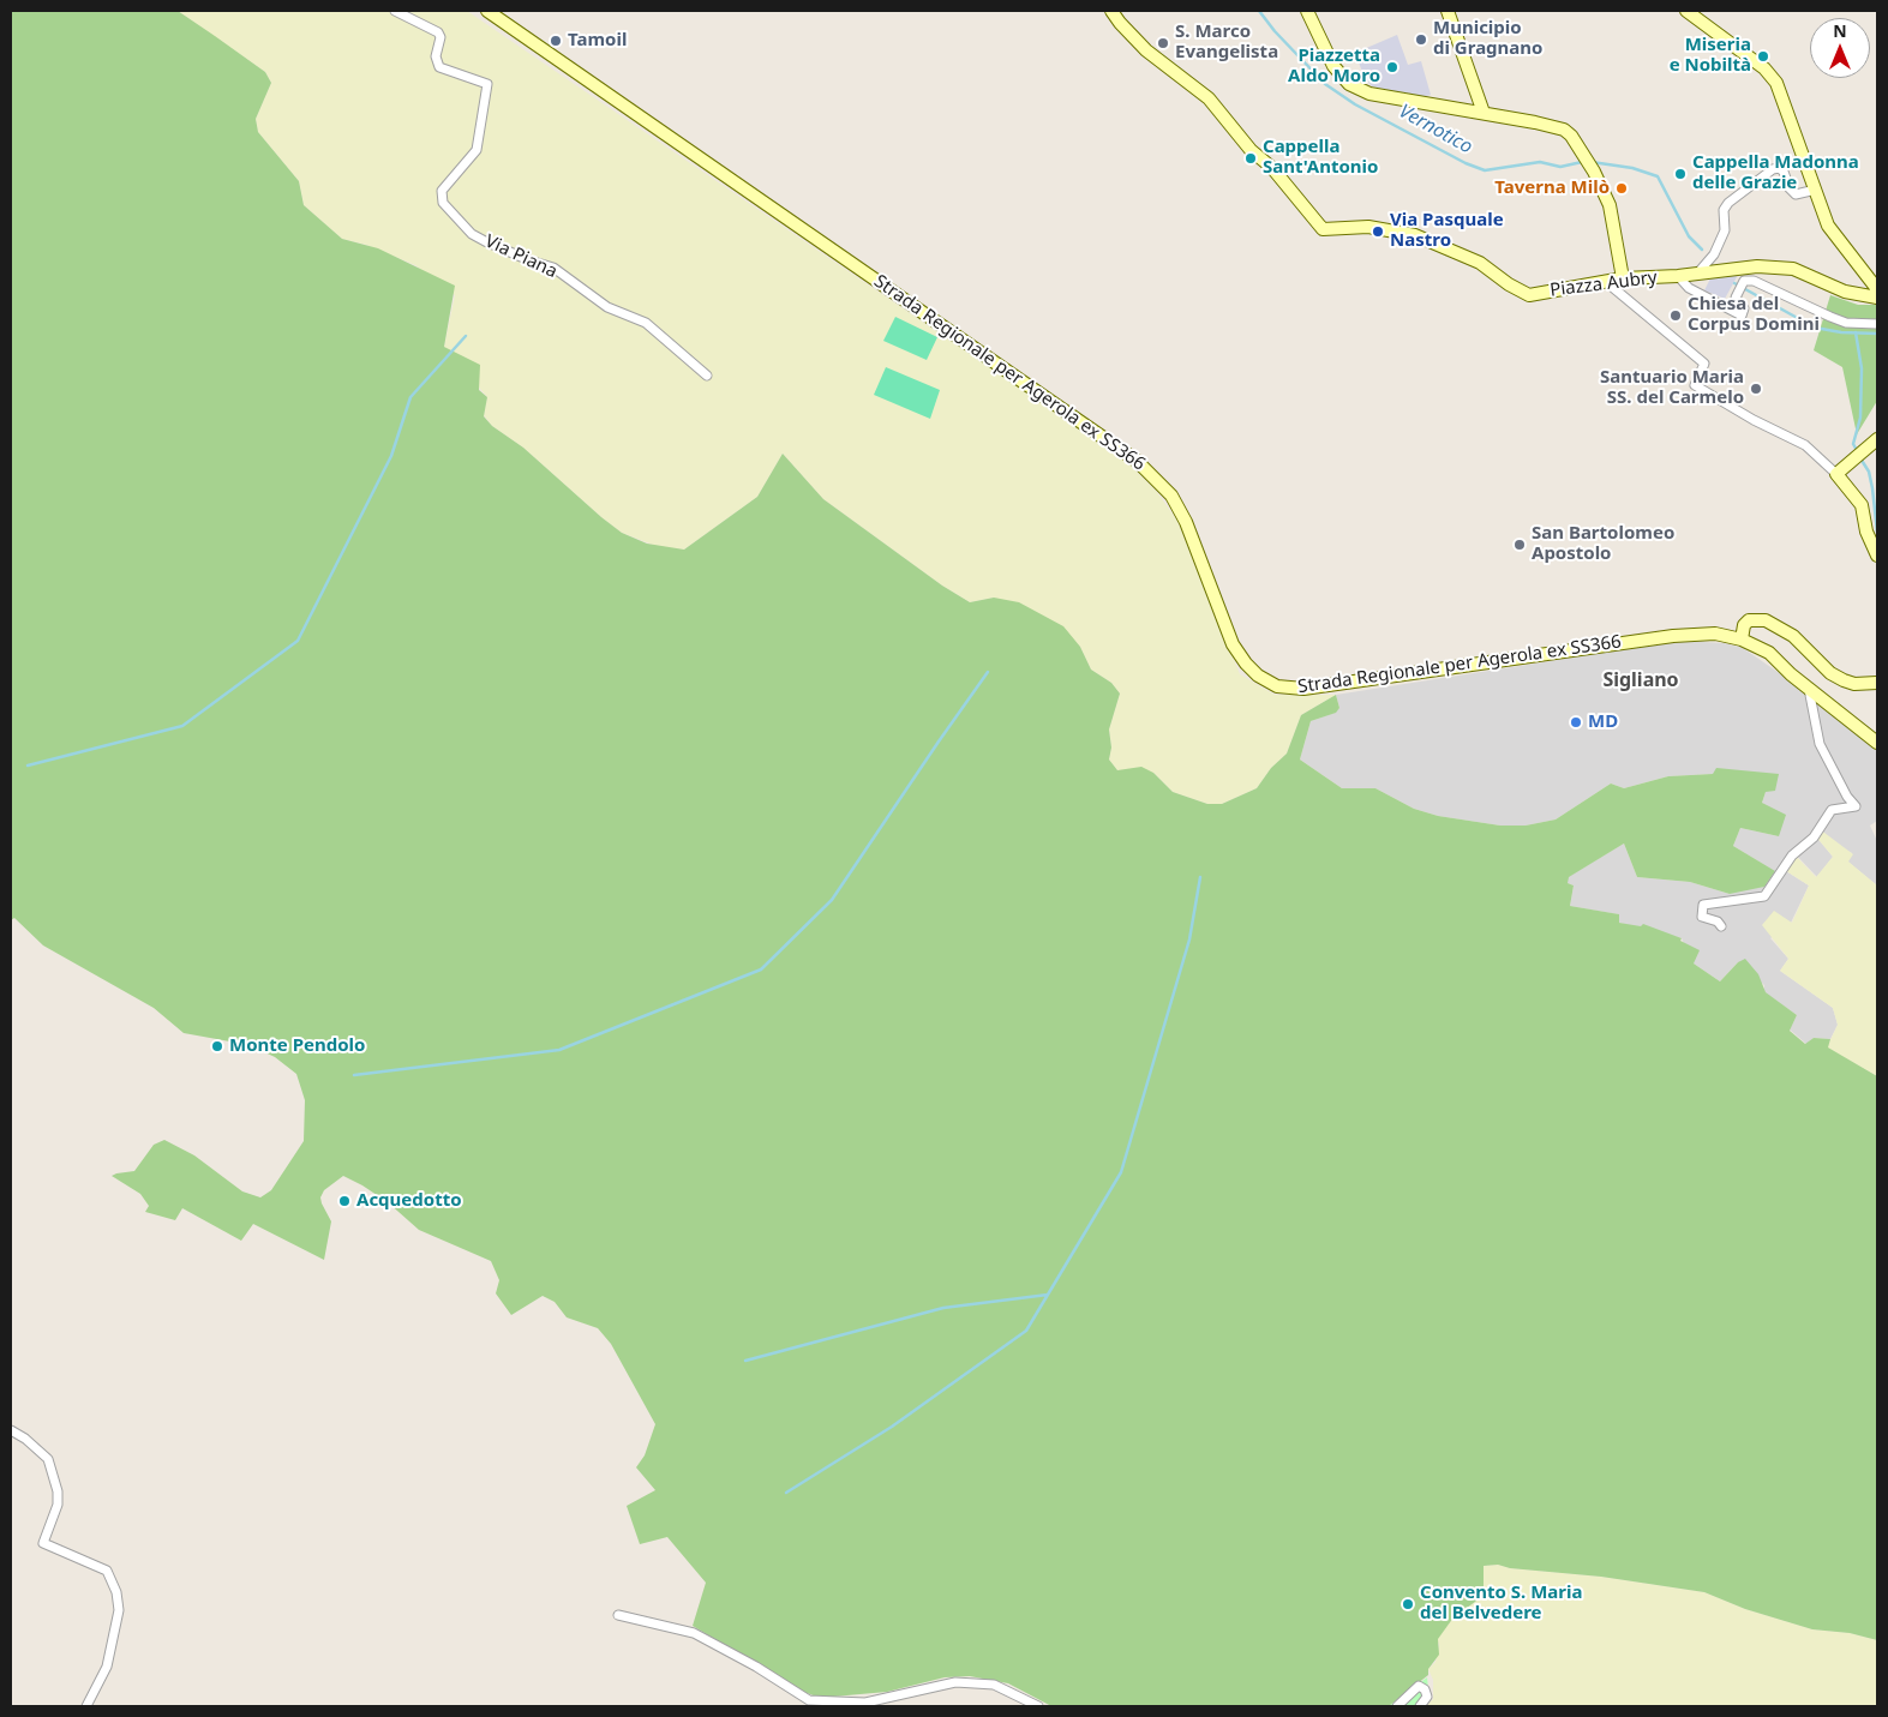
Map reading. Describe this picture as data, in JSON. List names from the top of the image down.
{
  "streets": {
    "street": ["Via Piana", "Piazza Aubry", "Strada Regionale per Agerola ex SS366"]
  },
  "districts": ["Sigliano"],
  "water": ["Vernotico"],
  "places": [
    "Municipio di Gragnano",
    "Tamoil",
    "S. Marco Evangelista",
    "Miseria e Nobiltà",
    "Piazzetta Aldo Moro",
    "Cappella Sant'Antonio",
    "Cappella Madonna delle Grazie",
    "Taverna Milò",
    "Via Pasquale Nastro",
    "Chiesa del Corpus Domini",
    "Santuario Maria SS. del Carmelo",
    "San Bartolomeo Apostolo",
    "MD",
    "Monte Pendolo",
    "Acquedotto",
    "Convento S. Maria del Belvedere"
  ],
  "north": "top"
}
